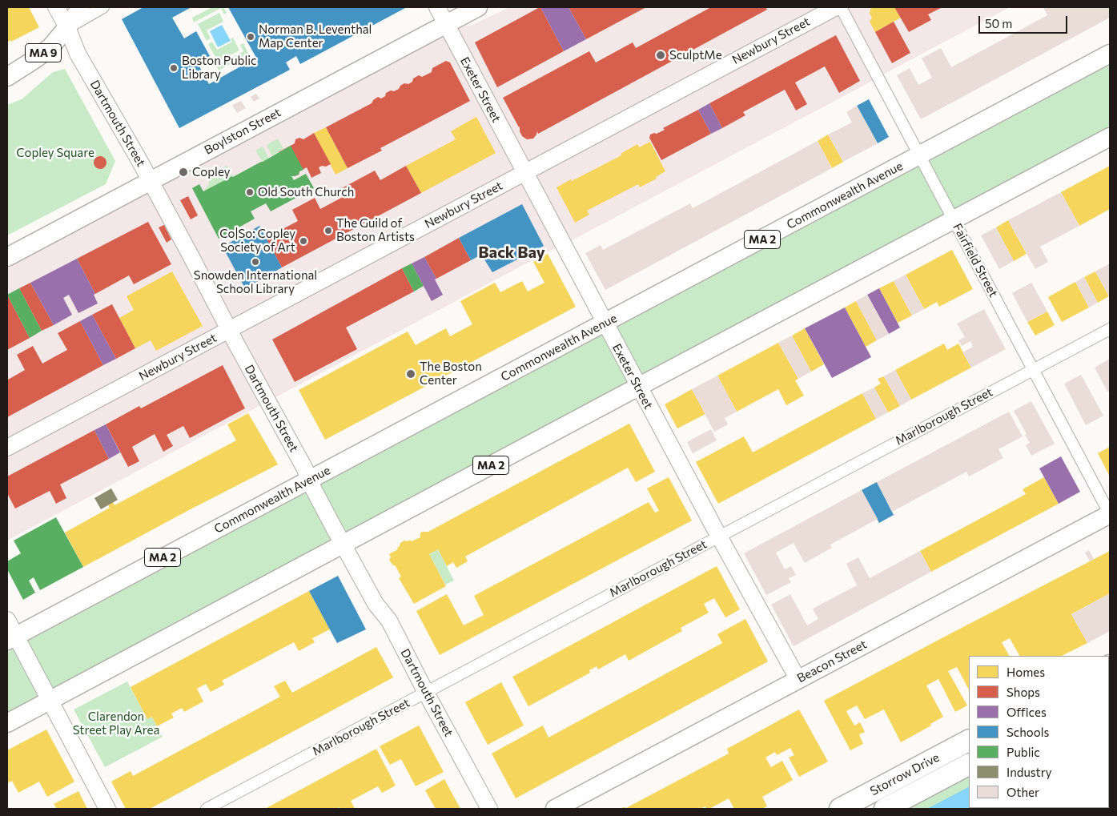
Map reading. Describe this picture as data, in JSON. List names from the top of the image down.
{
  "streets": {
    "highway": ["Storrow Drive"],
    "main road": [
      "Newbury Street",
      "MA 9",
      "Exeter Street",
      "Dartmouth Street",
      "Boylston Street",
      "Commonwealth Avenue",
      "MA 2",
      "Beacon Street"
    ],
    "street": ["Fairfield Street", "Marlborough Street"]
  },
  "crossings": [
    ["Newbury Street", "Exeter Street"],
    ["Newbury Street", "Dartmouth Street"],
    ["MA 9", "Dartmouth Street"],
    ["Exeter Street", "Boylston Street"],
    ["Exeter Street", "Commonwealth Avenue"],
    ["Exeter Street", "MA 2"],
    ["Exeter Street", "Marlborough Street"],
    ["Exeter Street", "Beacon Street"],
    ["Dartmouth Street", "Boylston Street"],
    ["Dartmouth Street", "Commonwealth Avenue"],
    ["Dartmouth Street", "MA 2"],
    ["Dartmouth Street", "Marlborough Street"],
    ["Commonwealth Avenue", "Fairfield Street"],
    ["MA 2", "Fairfield Street"],
    ["Fairfield Street", "Marlborough Street"],
    ["Fairfield Street", "Beacon Street"]
  ],
  "districts": ["Back Bay"],
  "parks": ["Copley Square", "Clarendon Street Play Area"],
  "places": [
    "Norman B. Leventhal Map Center",
    "SculptMe",
    "Boston Public Library",
    "Copley",
    "Old South Church",
    "The Guild of Boston Artists",
    "Co|So: Copley Society of Art",
    "Snowden International School Library",
    "The Boston Center"
  ],
  "legend": [
    "Homes",
    "Shops",
    "Offices",
    "Schools",
    "Public",
    "Industry",
    "Other"
  ],
  "scale_bar": "50 m"
}
